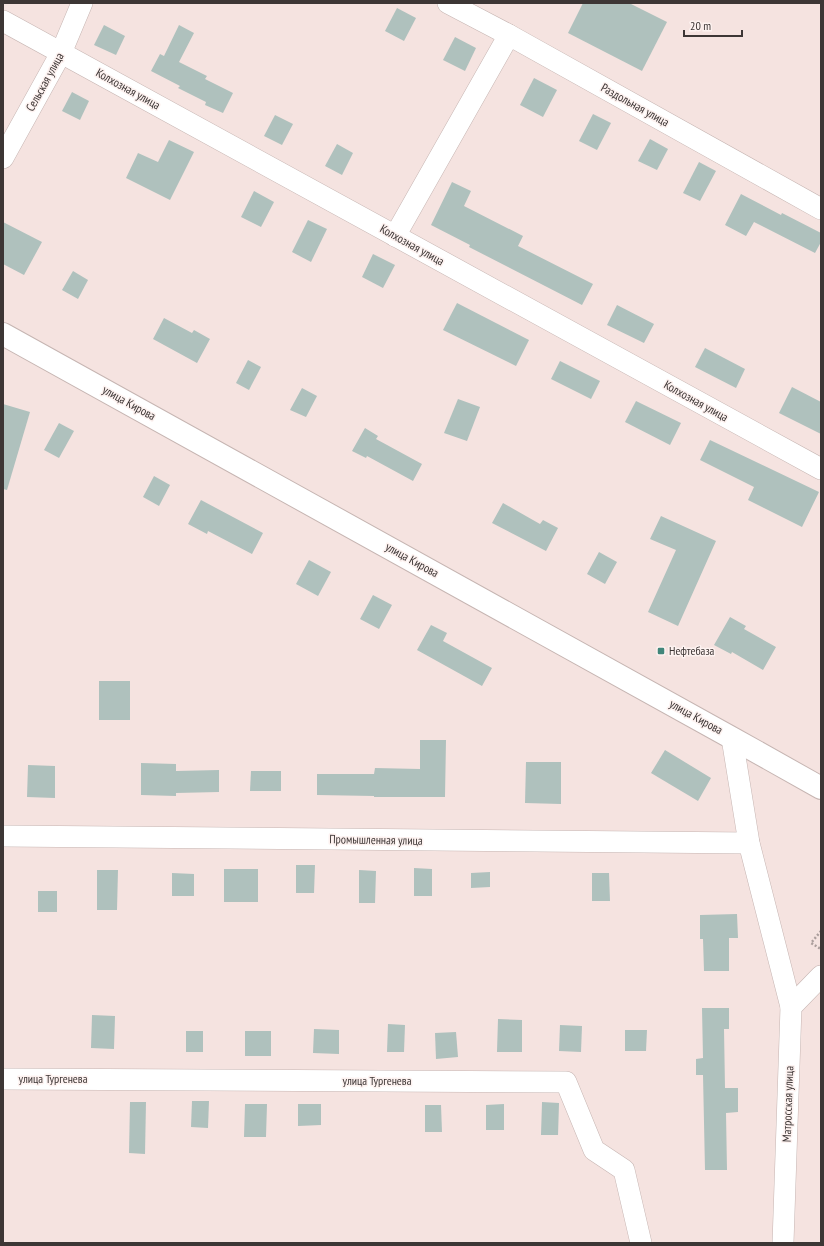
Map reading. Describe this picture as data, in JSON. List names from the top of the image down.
{
  "streets": {
    "main road": ["улица Кирова"],
    "street": [
      "Сельская улица",
      "Колхозная улица",
      "Раздольная улица",
      "Промышленная улица",
      "улица Тургенева",
      "Матросская улица"
    ]
  },
  "crossings": [
    ["Сельская улица", "Колхозная улица"],
    ["улица Кирова", "Матросская улица"],
    ["Промышленная улица", "Матросская улица"]
  ],
  "places": {
    "transit": ["Нефтебаза"]
  },
  "scale_bar": "20 m"
}
